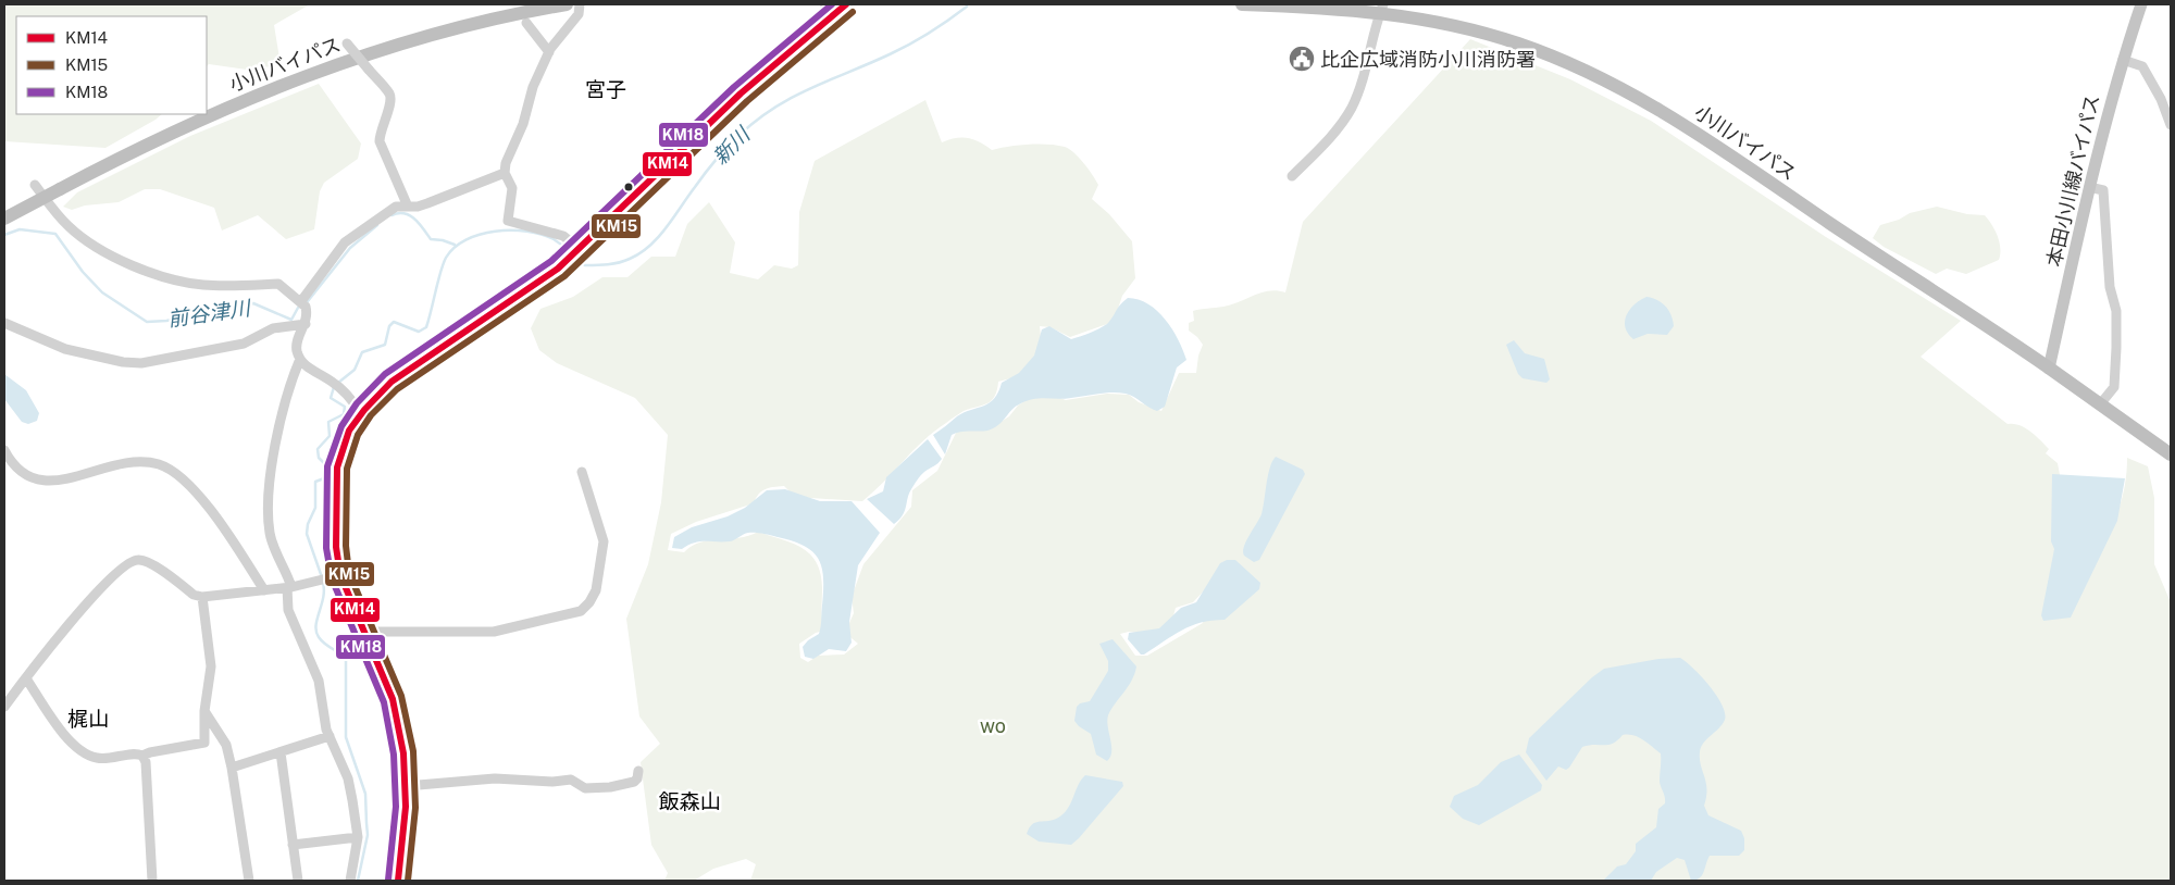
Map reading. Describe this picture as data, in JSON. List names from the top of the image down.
{
  "streets": {
    "highway": ["小川バイパス"],
    "main road": ["本田小川線バイパス"]
  },
  "crossings": [
    ["小川バイパス", "本田小川線バイパス"]
  ],
  "districts": ["宮子", "梶山", "飯森山"],
  "water": ["新川", "前谷津川"],
  "parks": ["wo"],
  "places": {
    "public building": ["比企広域消防小川消防署"]
  },
  "lines": ["transit line KM14", "transit line KM18", "transit line KM15"],
  "legend": ["KM14", "KM15", "KM18"]
}
